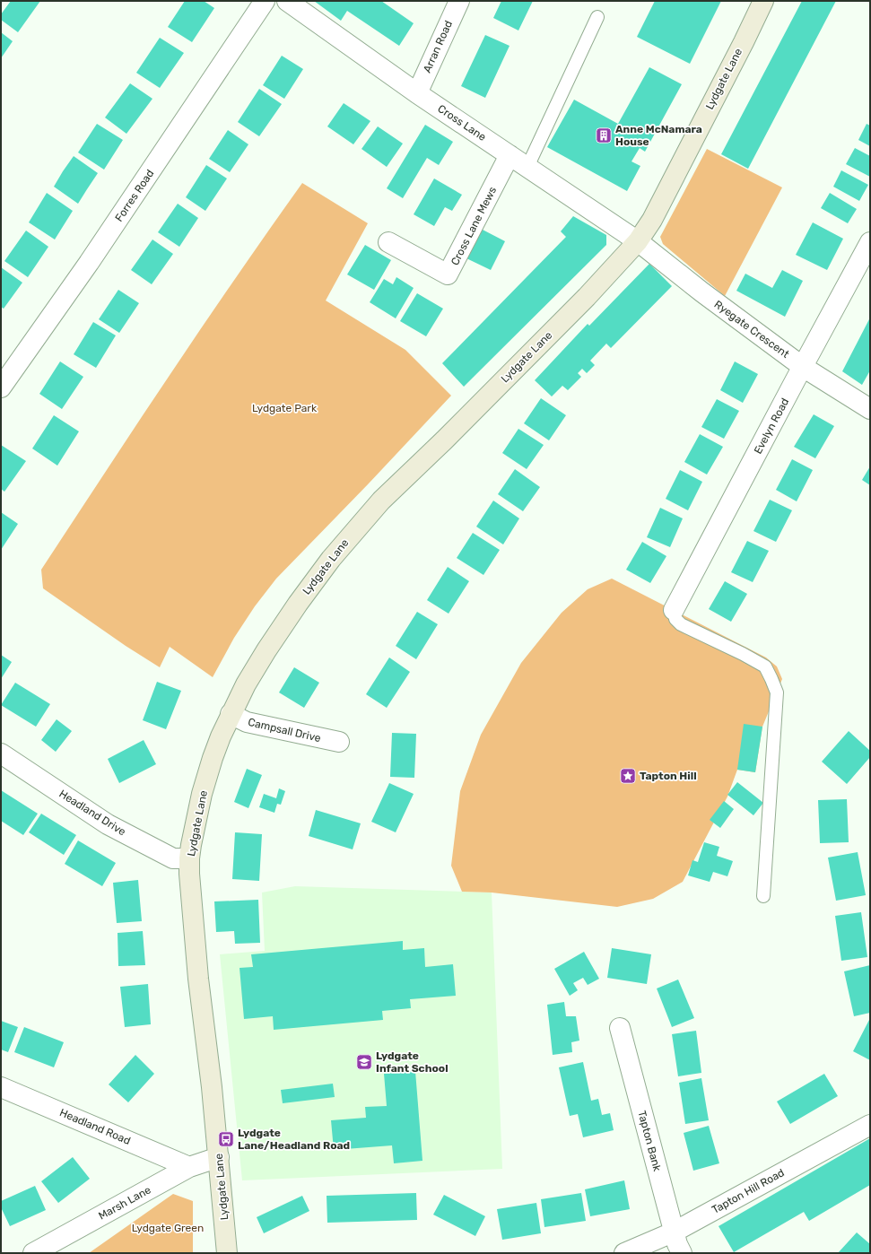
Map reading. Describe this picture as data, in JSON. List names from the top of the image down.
{
  "streets": {
    "street": [
      "Arran Road",
      "Lydgate Lane",
      "Cross Lane",
      "Forres Road",
      "Cross Lane Mews",
      "Ryegate Crescent",
      "Evelyn Road",
      "Campsall Drive",
      "Headland Drive",
      "Headland Road",
      "Tapton Bank",
      "Tapton Hill Road",
      "Marsh Lane"
    ]
  },
  "crossings": [
    ["Arran Road", "Cross Lane"],
    ["Lydgate Lane", "Cross Lane"],
    ["Lydgate Lane", "Ryegate Crescent"],
    ["Lydgate Lane", "Campsall Drive"],
    ["Lydgate Lane", "Headland Drive"],
    ["Lydgate Lane", "Marsh Lane"],
    ["Cross Lane", "Cross Lane Mews"],
    ["Cross Lane", "Ryegate Crescent"],
    ["Ryegate Crescent", "Evelyn Road"],
    ["Headland Road", "Marsh Lane"],
    ["Tapton Bank", "Tapton Hill Road"]
  ],
  "parks": ["Lydgate Park", "Lydgate Green"],
  "places": {
    "building": ["Anne McNamara House"],
    "place": ["Tapton Hill"],
    "school or university": ["Lydgate Infant School"],
    "bus stop": ["Lydgate Lane/Headland Road"]
  }
}
